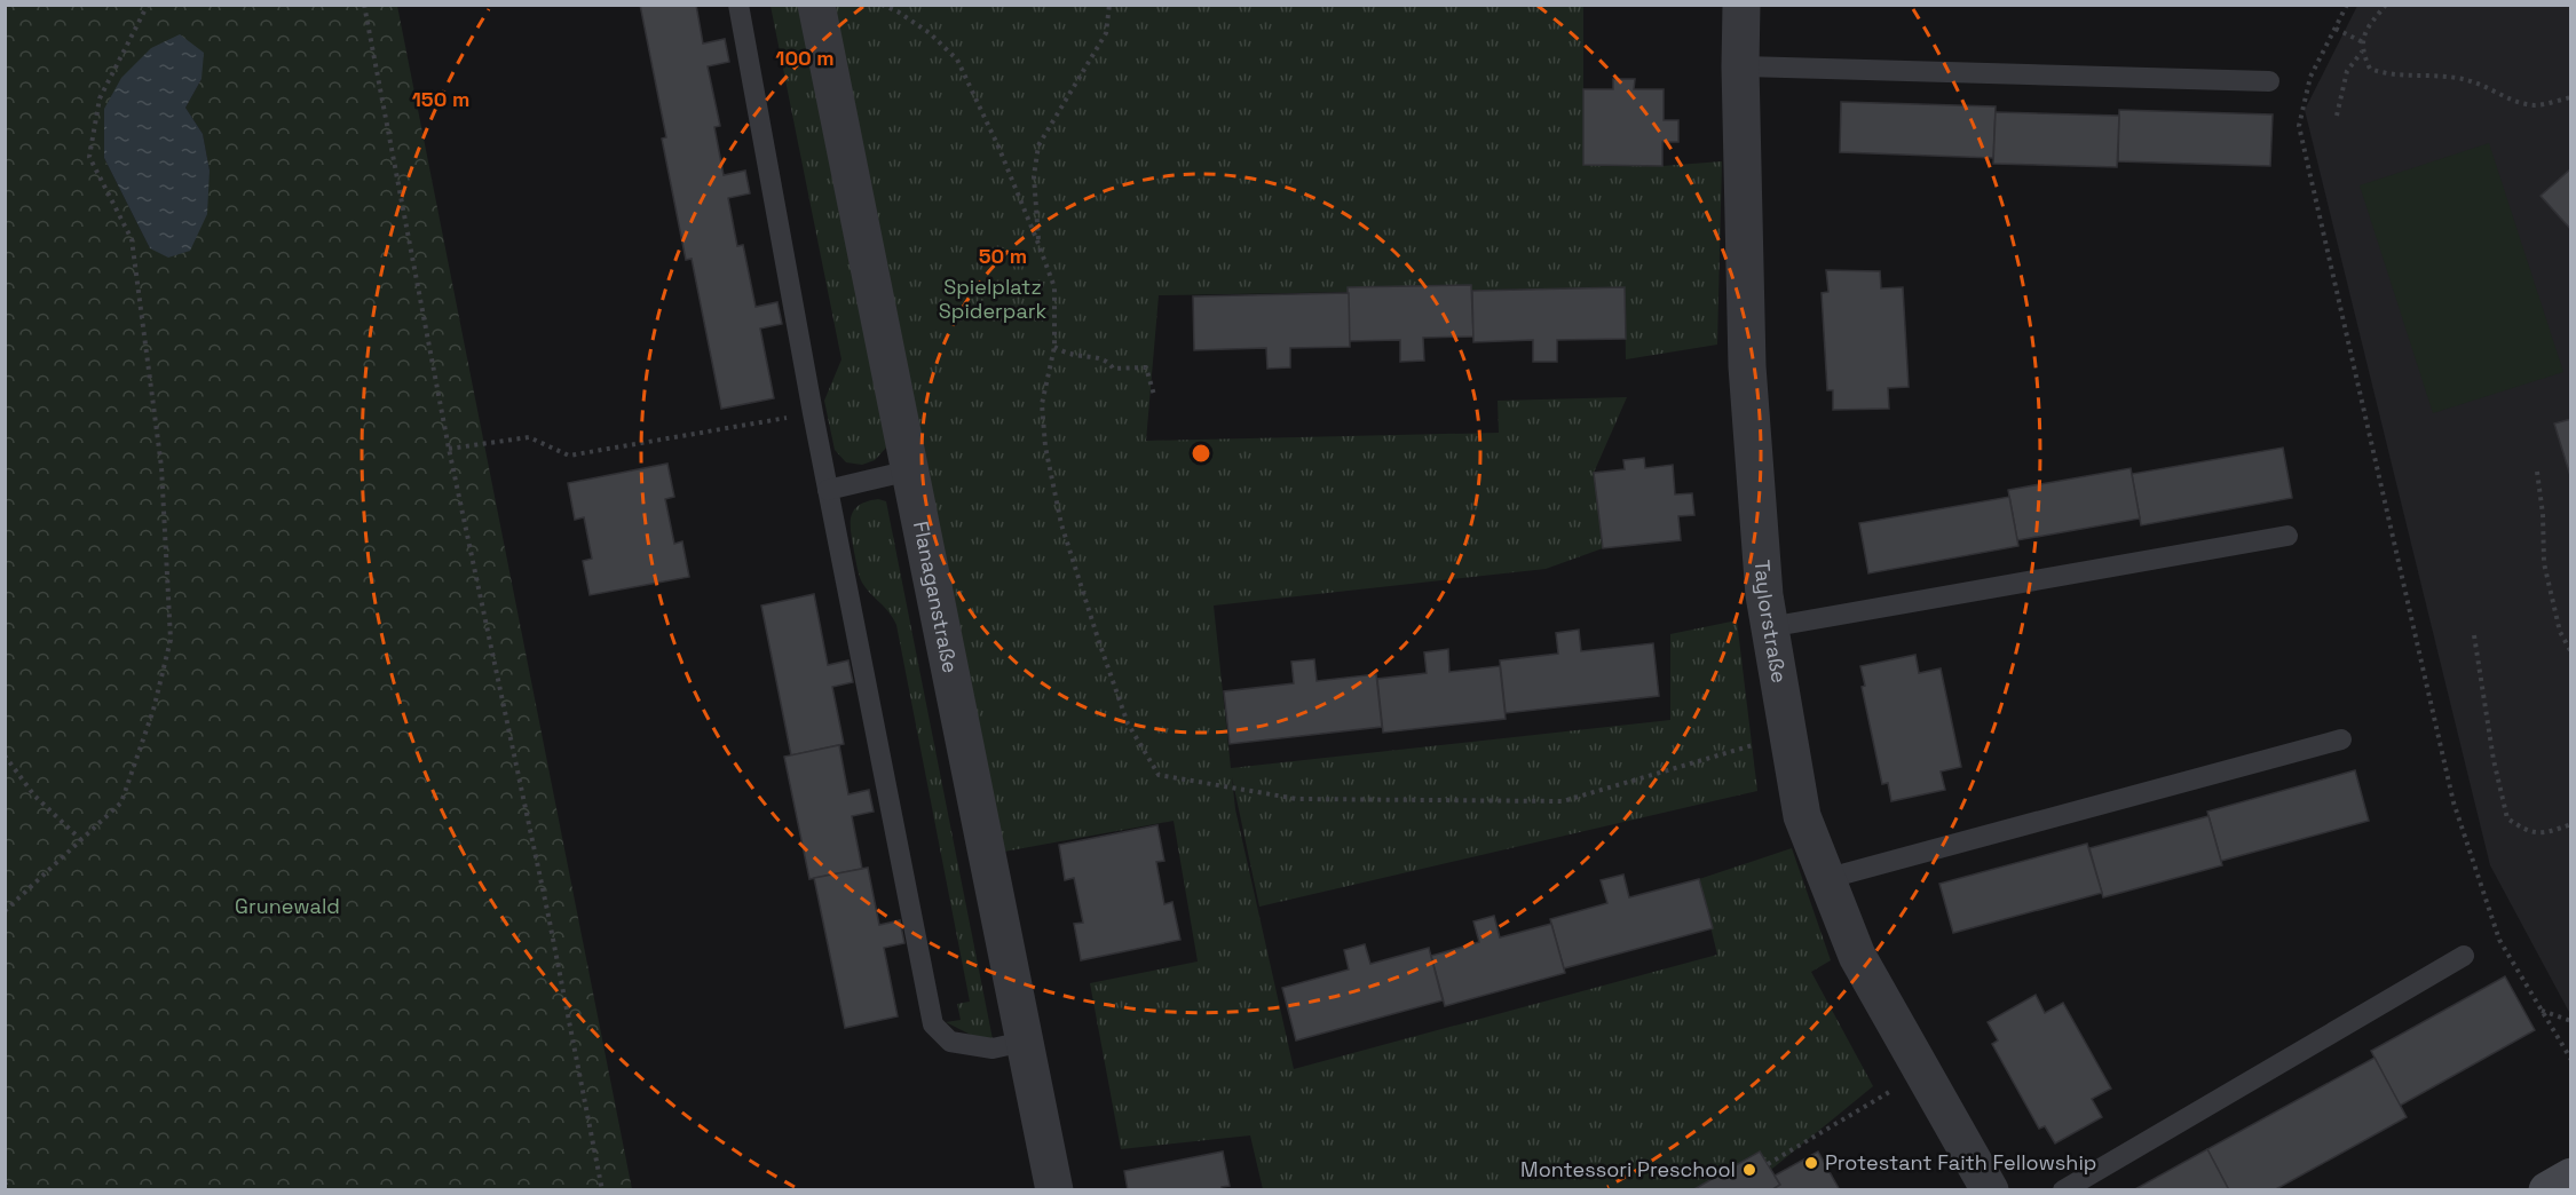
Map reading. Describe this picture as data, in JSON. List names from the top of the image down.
{
  "streets": {
    "street": ["Flanaganstraße", "Taylorstraße"]
  },
  "parks": ["Spielplatz Spiderpark", "Grunewald"],
  "places": ["Protestant Faith Fellowship", "Montessori Preschool"],
  "rings": ["100 m", "150 m", "50 m"]
}
